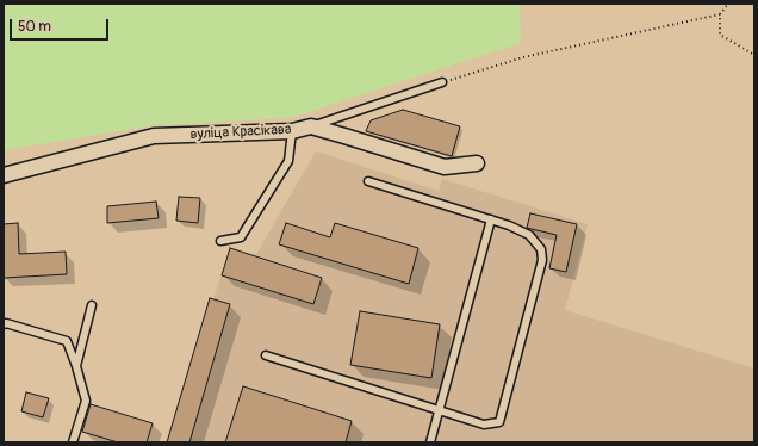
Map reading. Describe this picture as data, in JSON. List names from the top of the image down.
{
  "streets": {
    "street": ["вуліца Красікава"]
  },
  "scale_bar": "50 m"
}
